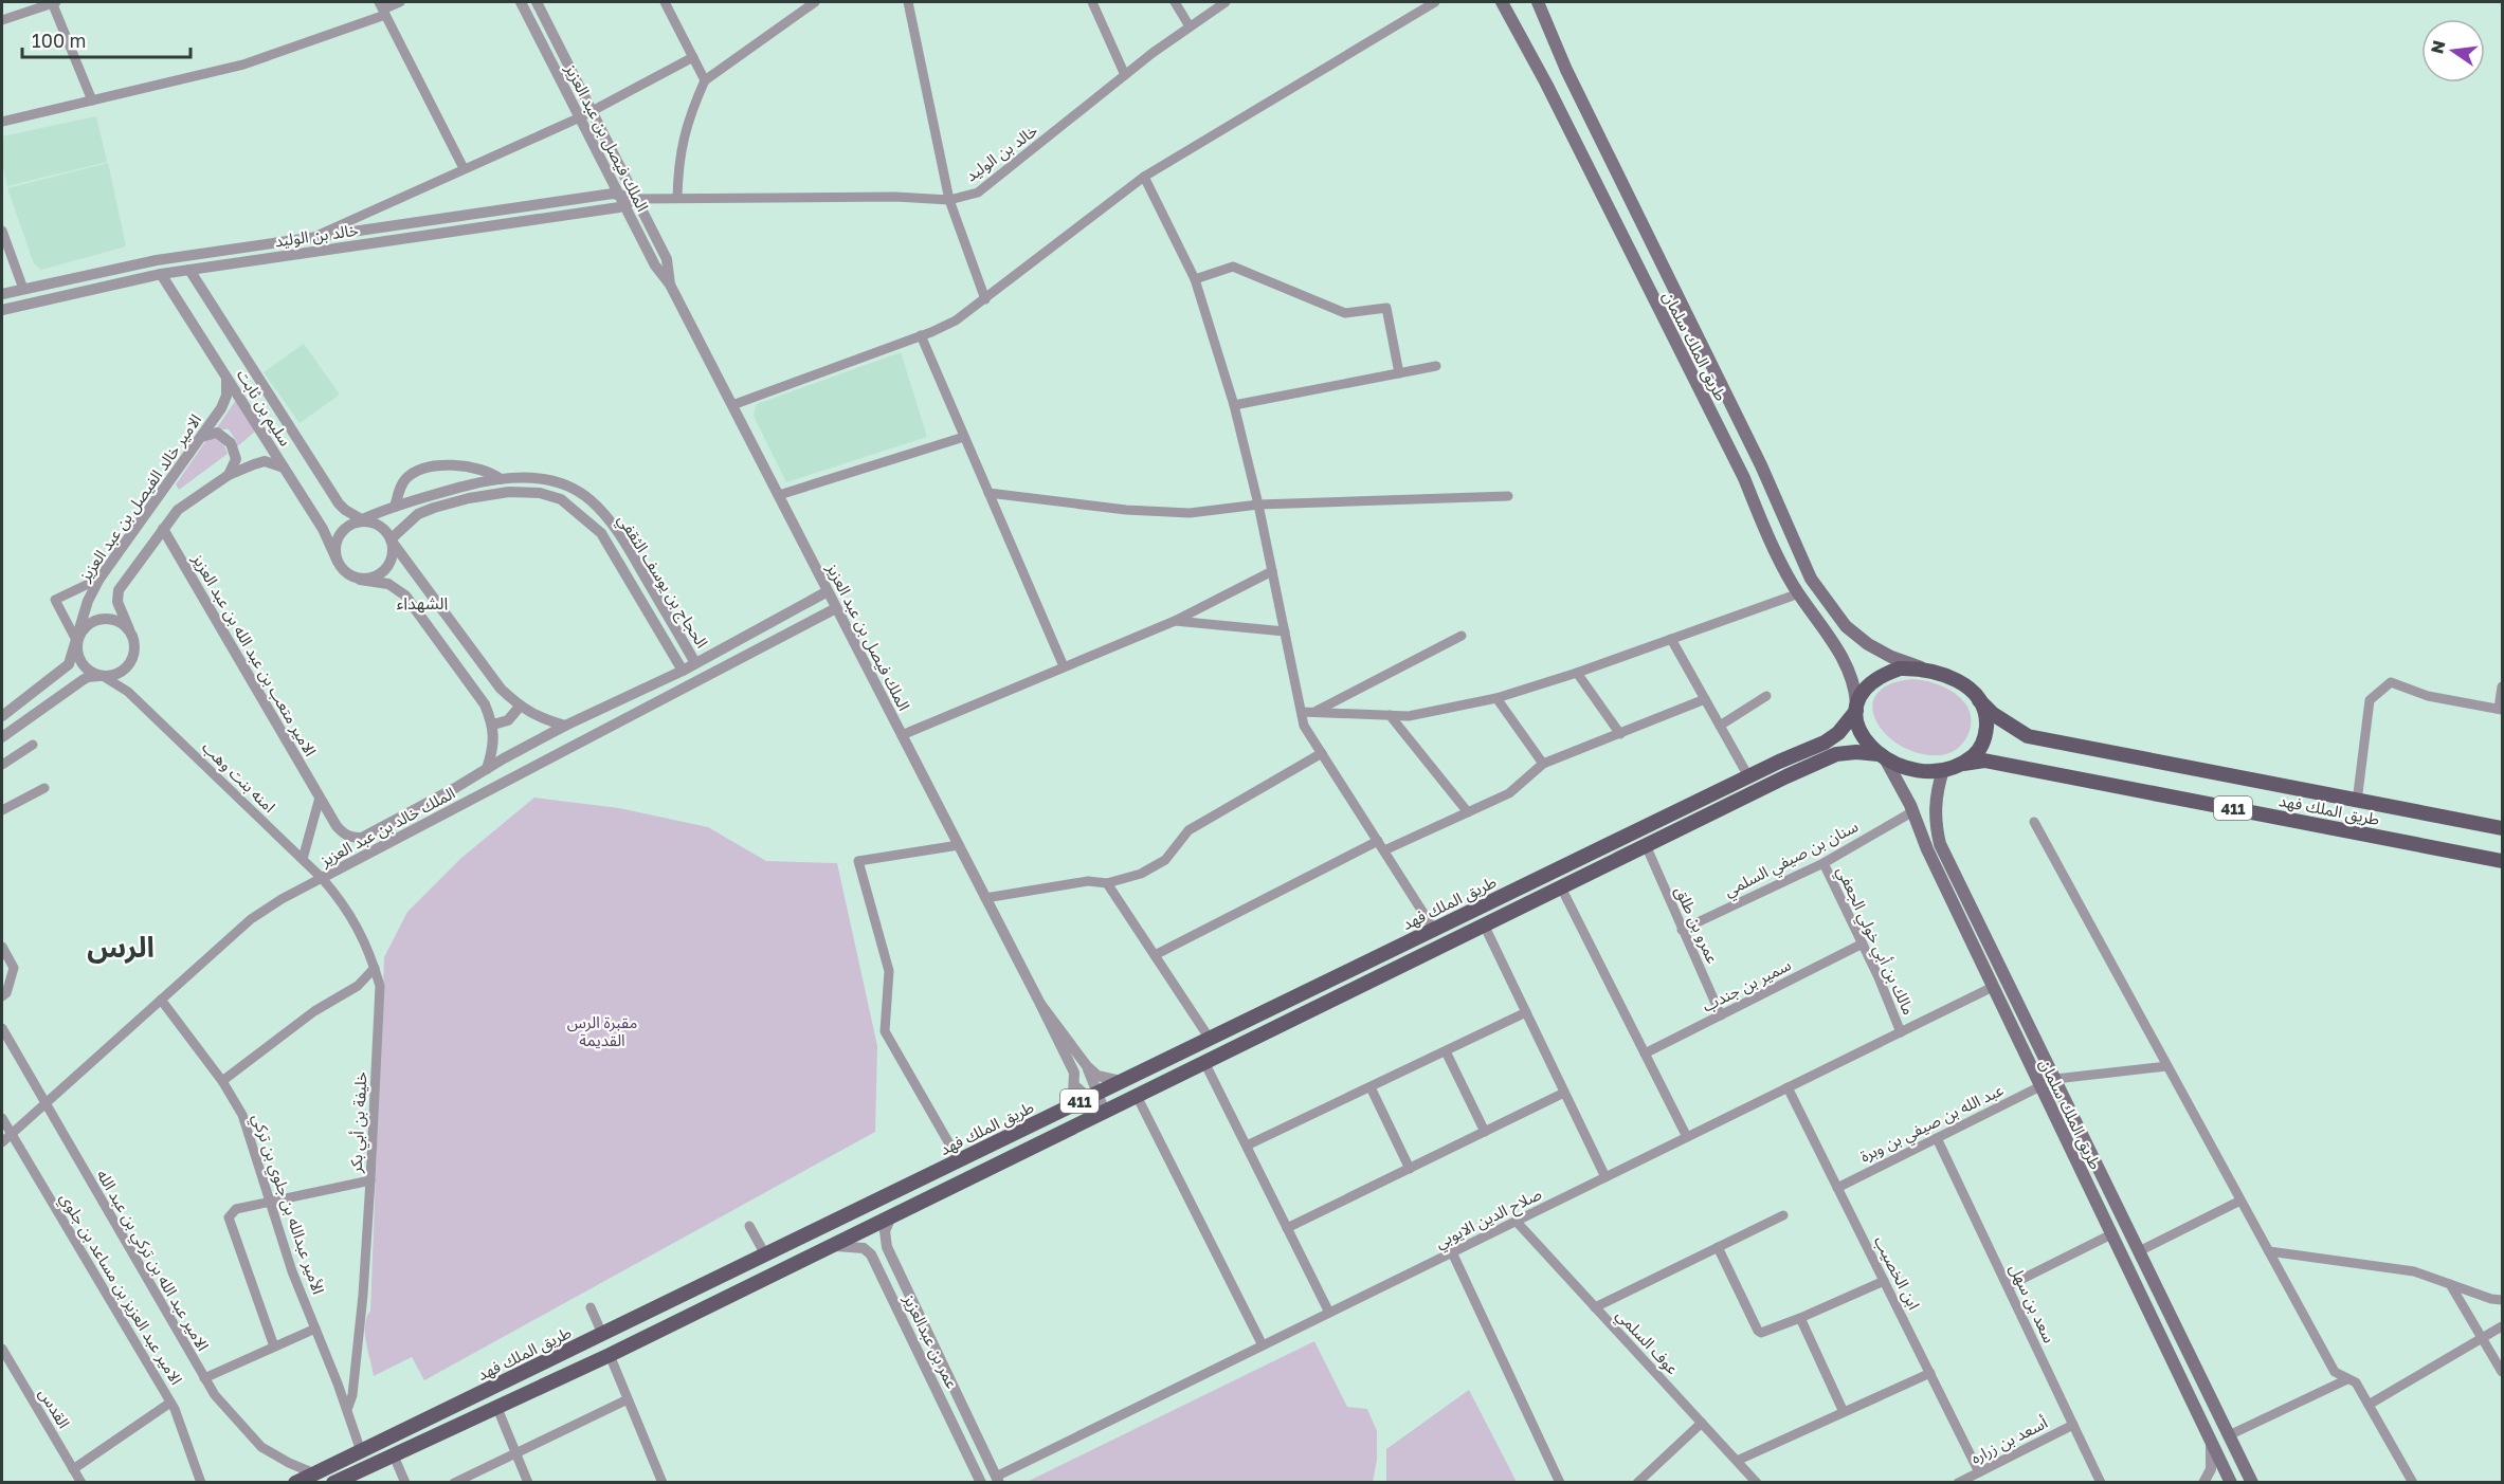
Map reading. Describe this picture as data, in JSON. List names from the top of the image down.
{
  "streets": {
    "main road": ["طريق الملك سلمان", "411", "طريق الملك فهد"],
    "street": [
      "الملك فيصل بن عبد العزيز",
      "خالد بن الوليد",
      "سليم بن ثابت",
      "الامير خالد الفيصل بن عبد العزيز",
      "الحجاج بن يوسف الثقفي",
      "الامير متعب بن عبد الله بن عبد العزيز",
      "امنه بنت وهب",
      "الملك خالد بن عبد العزيز",
      "سنان بن صيفي السلمي",
      "عمرو بن طلق",
      "مالك بن أبي خولي الجعفي",
      "سمير بن جندب",
      "خليفة بن أبي بكر",
      "عبد الله بن صيفي بن وبرة",
      "الأمير عبدالله بن جلوي بن تركي",
      "صلاح الدين الايوبي",
      "الامير عبد الله بن تركي بن عبد الله",
      "ابن الخصيب",
      "الامير عبد العزيز بن مساعد بن جلوي",
      "سعد بن سهل",
      "عمر بن عبدالعزيز",
      "عوف السلمي",
      "القدس",
      "أسعد بن زراره"
    ]
  },
  "crossings": [
    ["الملك فيصل بن عبد العزيز", "خالد بن الوليد"],
    ["الملك فيصل بن عبد العزيز", "الملك خالد بن عبد العزيز"],
    ["خالد بن الوليد", "سليم بن ثابت"],
    ["طريق الملك سلمان", "411"],
    ["طريق الملك سلمان", "طريق الملك فهد"],
    ["طريق الملك سلمان", "سنان بن صيفي السلمي"],
    ["طريق الملك سلمان", "عبد الله بن صيفي بن وبرة"],
    ["طريق الملك سلمان", "صلاح الدين الايوبي"],
    ["سليم بن ثابت", "الامير خالد الفيصل بن عبد العزيز"],
    ["سليم بن ثابت", "الحجاج بن يوسف الثقفي"],
    ["الامير خالد الفيصل بن عبد العزيز", "امنه بنت وهب"],
    ["الحجاج بن يوسف الثقفي", "الملك خالد بن عبد العزيز"],
    ["الامير متعب بن عبد الله بن عبد العزيز", "الملك خالد بن عبد العزيز"],
    ["امنه بنت وهب", "خليفة بن أبي بكر"],
    ["411", "طريق الملك فهد"],
    ["411", "عمرو بن طلق"],
    ["411", "عمر بن عبدالعزيز"],
    ["طريق الملك فهد", "الامير عبد الله بن تركي بن عبد الله"],
    ["الملك خالد بن عبد العزيز", "خليفة بن أبي بكر"],
    ["الملك خالد بن عبد العزيز", "الأمير عبدالله بن جلوي بن تركي"],
    ["الملك خالد بن عبد العزيز", "الامير عبد الله بن تركي بن عبد الله"],
    ["الملك خالد بن عبد العزيز", "الامير عبد العزيز بن مساعد بن جلوي"],
    ["سنان بن صيفي السلمي", "عمرو بن طلق"],
    ["سنان بن صيفي السلمي", "مالك بن أبي خولي الجعفي"],
    ["عمرو بن طلق", "سمير بن جندب"],
    ["مالك بن أبي خولي الجعفي", "سمير بن جندب"],
    ["مالك بن أبي خولي الجعفي", "صلاح الدين الايوبي"],
    ["عبد الله بن صيفي بن وبرة", "ابن الخصيب"],
    ["عبد الله بن صيفي بن وبرة", "سعد بن سهل"],
    ["صلاح الدين الايوبي", "ابن الخصيب"],
    ["صلاح الدين الايوبي", "عمر بن عبدالعزيز"],
    ["صلاح الدين الايوبي", "عوف السلمي"],
    ["ابن الخصيب", "أسعد بن زراره"],
    ["سعد بن سهل", "أسعد بن زراره"]
  ],
  "districts": ["الشهداء", "الرس"],
  "parks": ["مقبرة الرس القديمة"],
  "scale_bar": "100 m",
  "north": "left"
}
